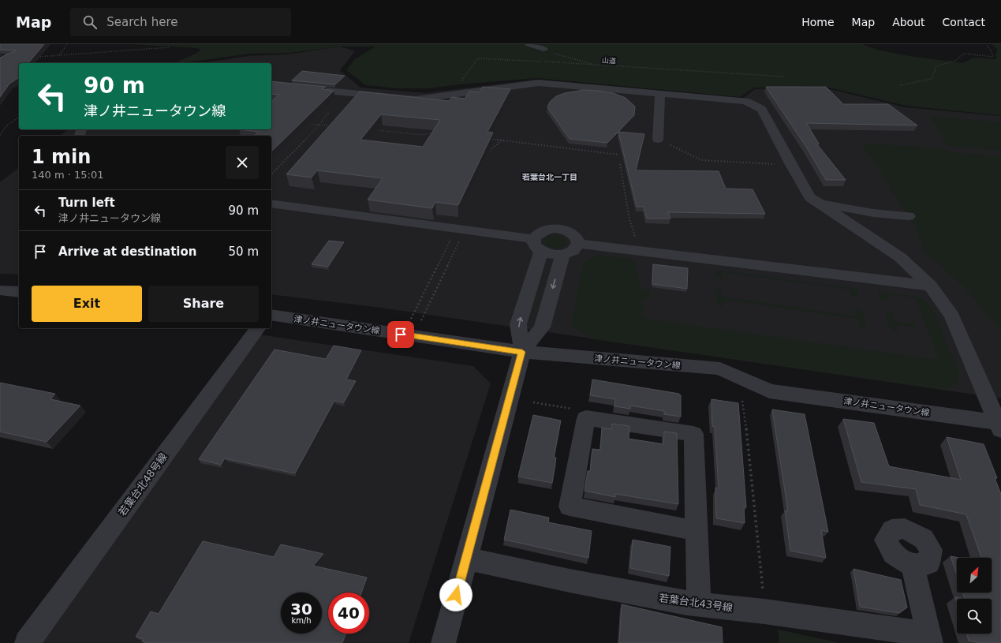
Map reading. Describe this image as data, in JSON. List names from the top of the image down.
{
  "streets": {
    "street": ["津ノ井ニュータウン線", "若葉台北48号線", "若葉台北43号線"],
    "path": ["山道"]
  },
  "districts": ["若葉台北一丁目"],
  "north": "top right",
  "page": {
    "header": "Map",
    "search": "Search here",
    "nav": [
      "Home",
      "Map",
      "About",
      "Contact"
    ],
    "turn": ["90 m", "津ノ井ニュータウン線"],
    "heading": ["1 min", "140 m · 15:01"],
    "list": [
      {
        "name": "Turn left",
        "note": "津ノ井ニュータウン線",
        "value": "90 m"
      },
      {
        "name": "Arrive at destination",
        "value": "50 m"
      }
    ],
    "buttons": ["Exit", "Share"],
    "speed": "30 km/h",
    "limit": "40"
  }
}
